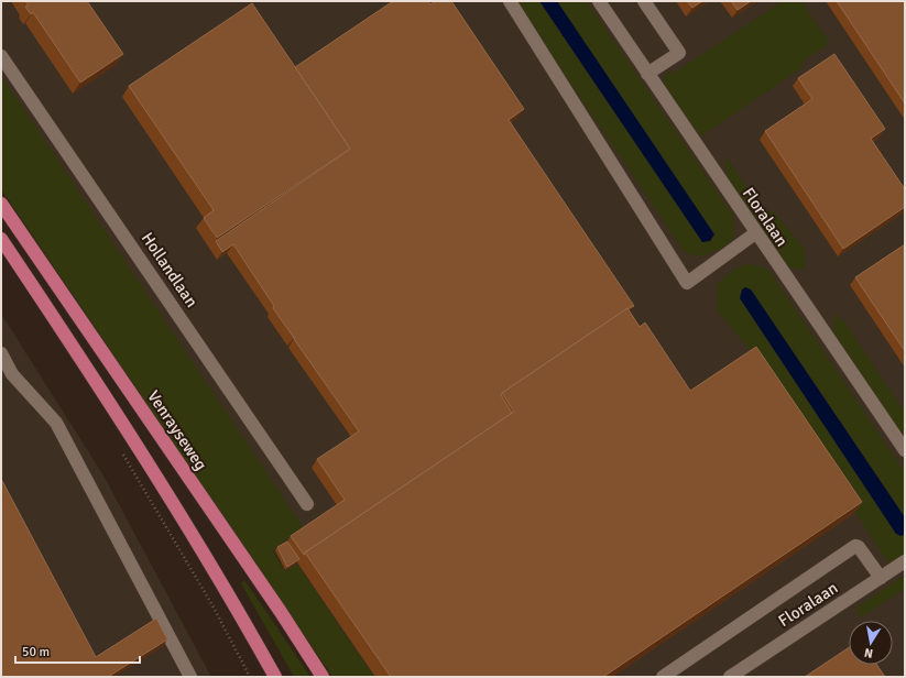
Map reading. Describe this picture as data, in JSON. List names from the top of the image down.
{
  "streets": {
    "main road": ["Venrayseweg"],
    "street": ["Floralaan", "Hollandlaan"]
  },
  "scale_bar": "50 m",
  "north": "bottom"
}
